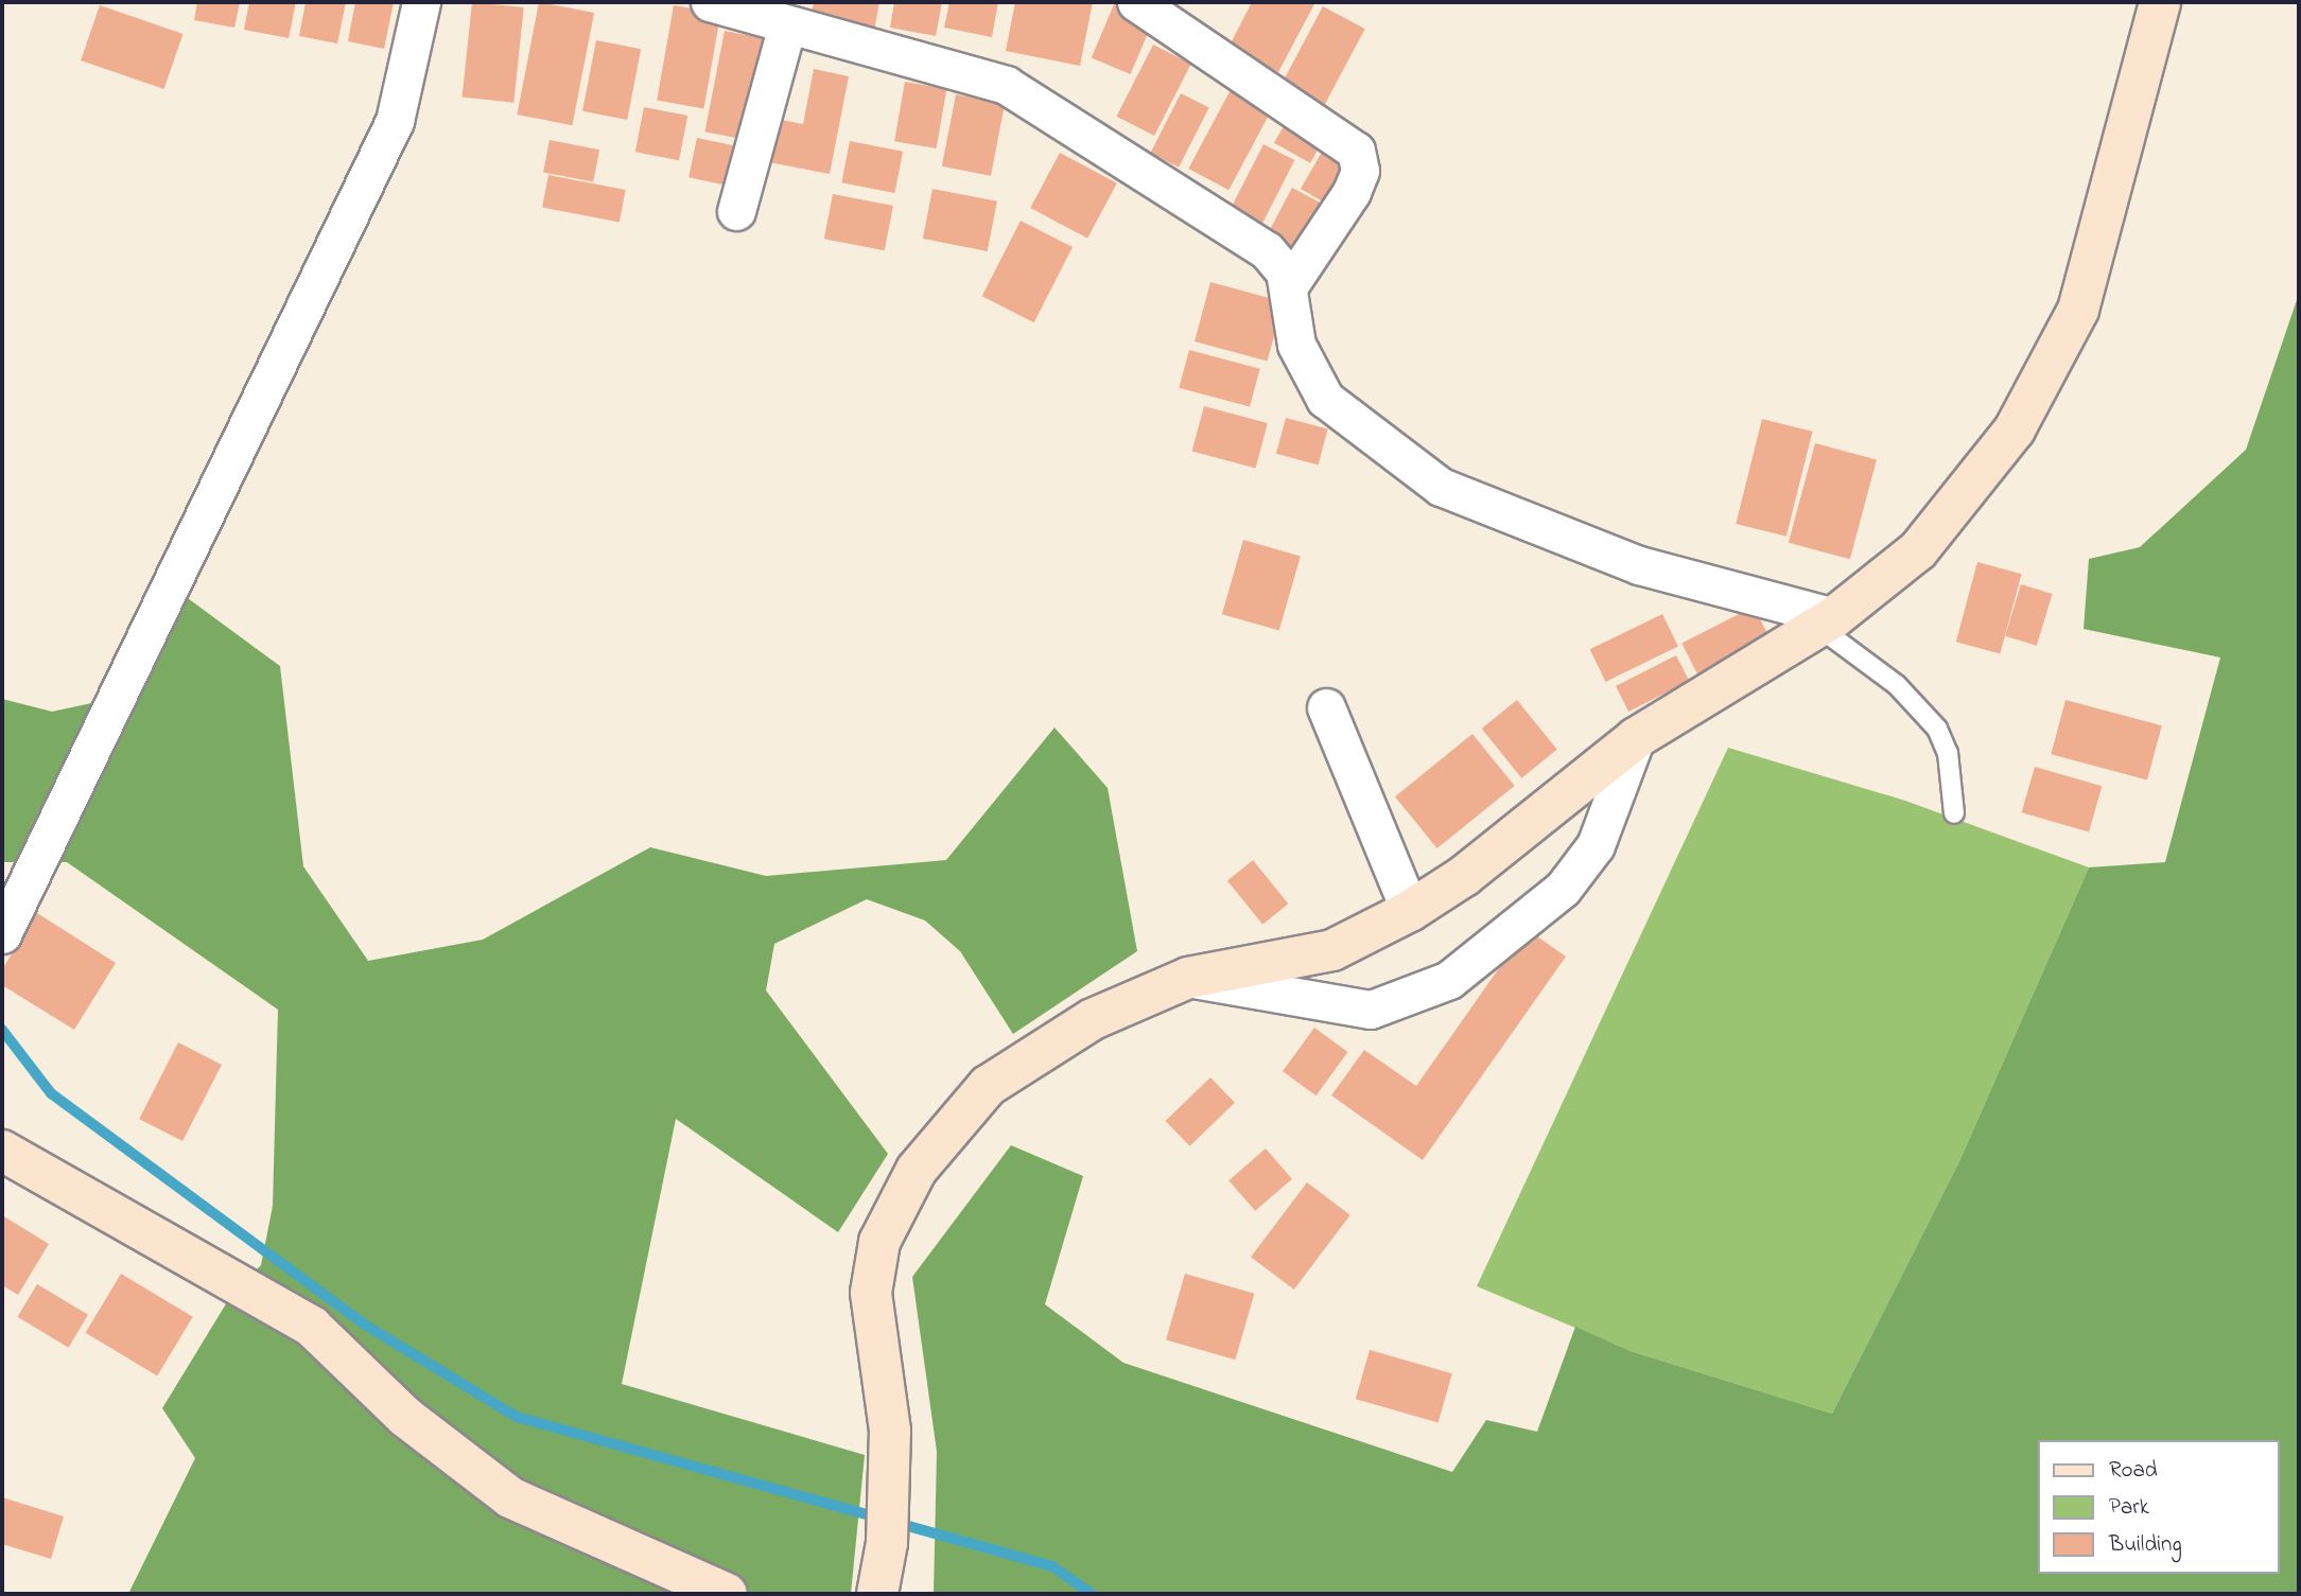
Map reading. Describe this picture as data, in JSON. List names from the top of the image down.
{
  "legend": ["Road", "Park", "Building"]
}
